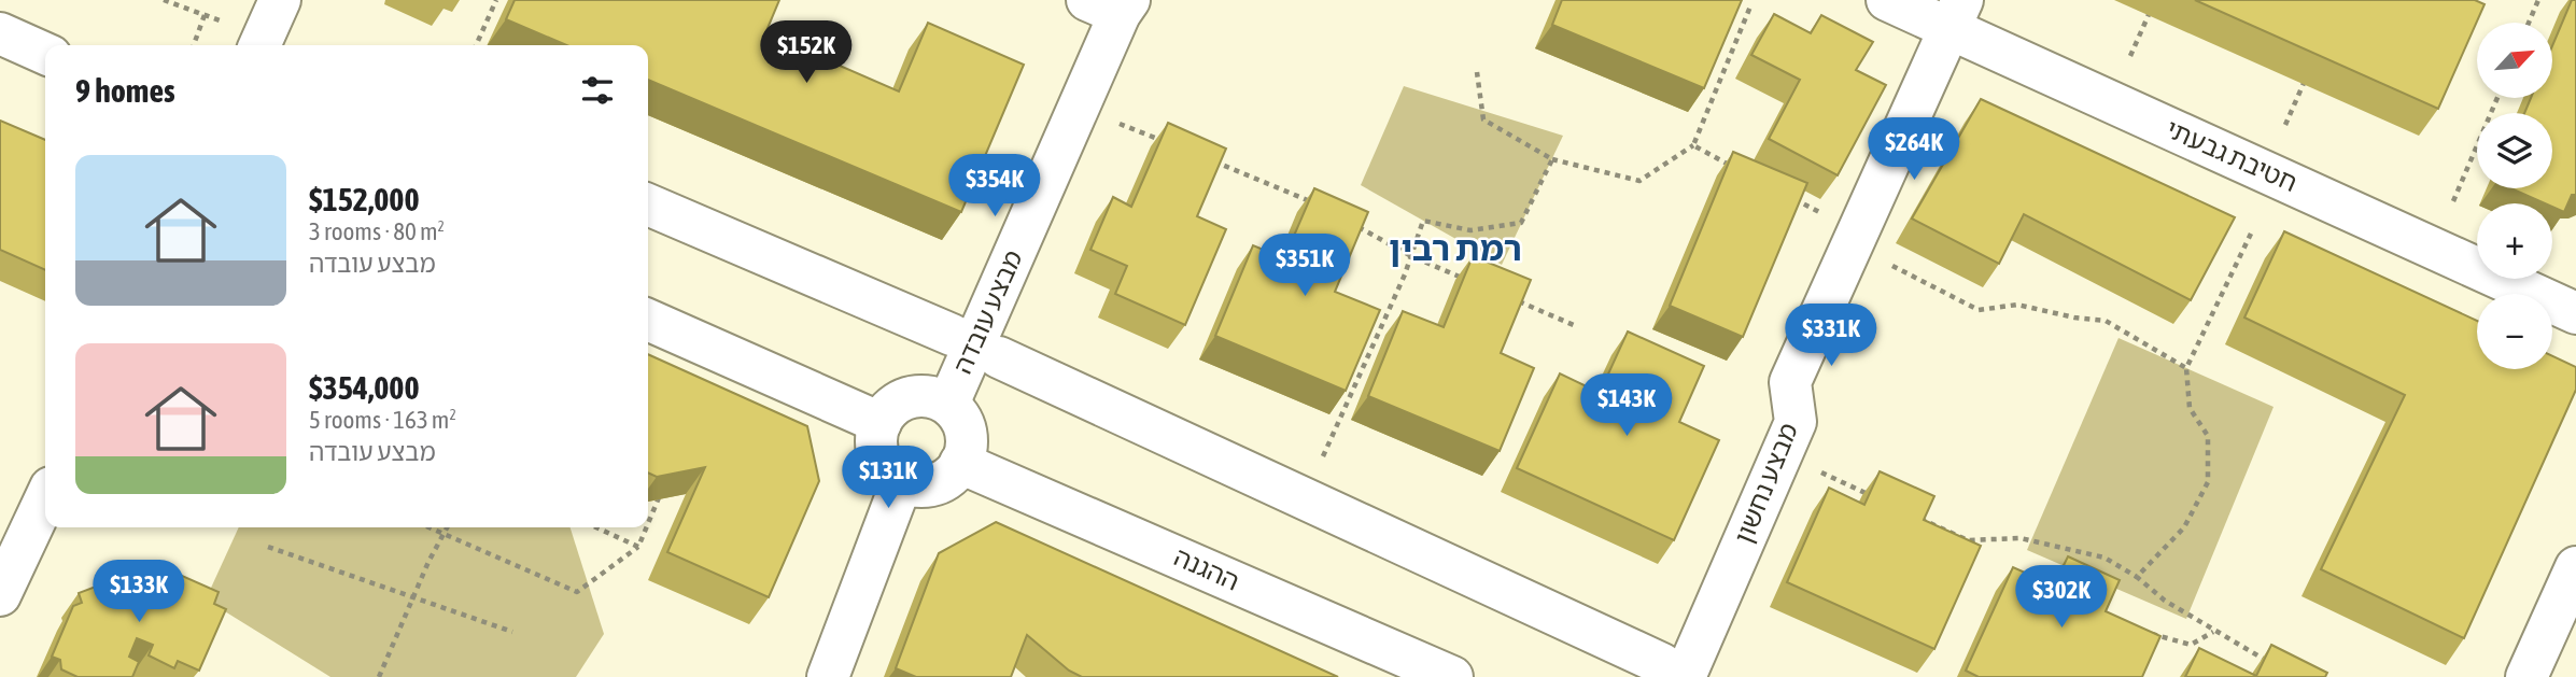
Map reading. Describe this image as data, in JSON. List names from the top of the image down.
{
  "streets": {
    "street": [
      "חטיבת גבעתי",
      "מבצע עובדה",
      "מבצע נחשון",
      "ההגנה"
    ]
  },
  "crossings": [
    ["חטיבת גבעתי", "מבצע נחשון"],
    ["מבצע עובדה", "ההגנה"]
  ],
  "districts": ["רמת רבין"],
  "north": "top right",
  "page": {
    "price": [
      "$152K",
      "$264K",
      "$354K",
      "$351K",
      "$331K",
      "$143K",
      "$131K",
      "$133K",
      "$302K"
    ],
    "map_buttons": ["+", "−"],
    "heading": "9 homes",
    "list": [
      {
        "name": "$152,000",
        "note": "3 rooms · 80 m² · מבצע עובדה"
      },
      {
        "name": "$354,000",
        "note": "5 rooms · 163 m² · מבצע עובדה"
      }
    ]
  }
}
